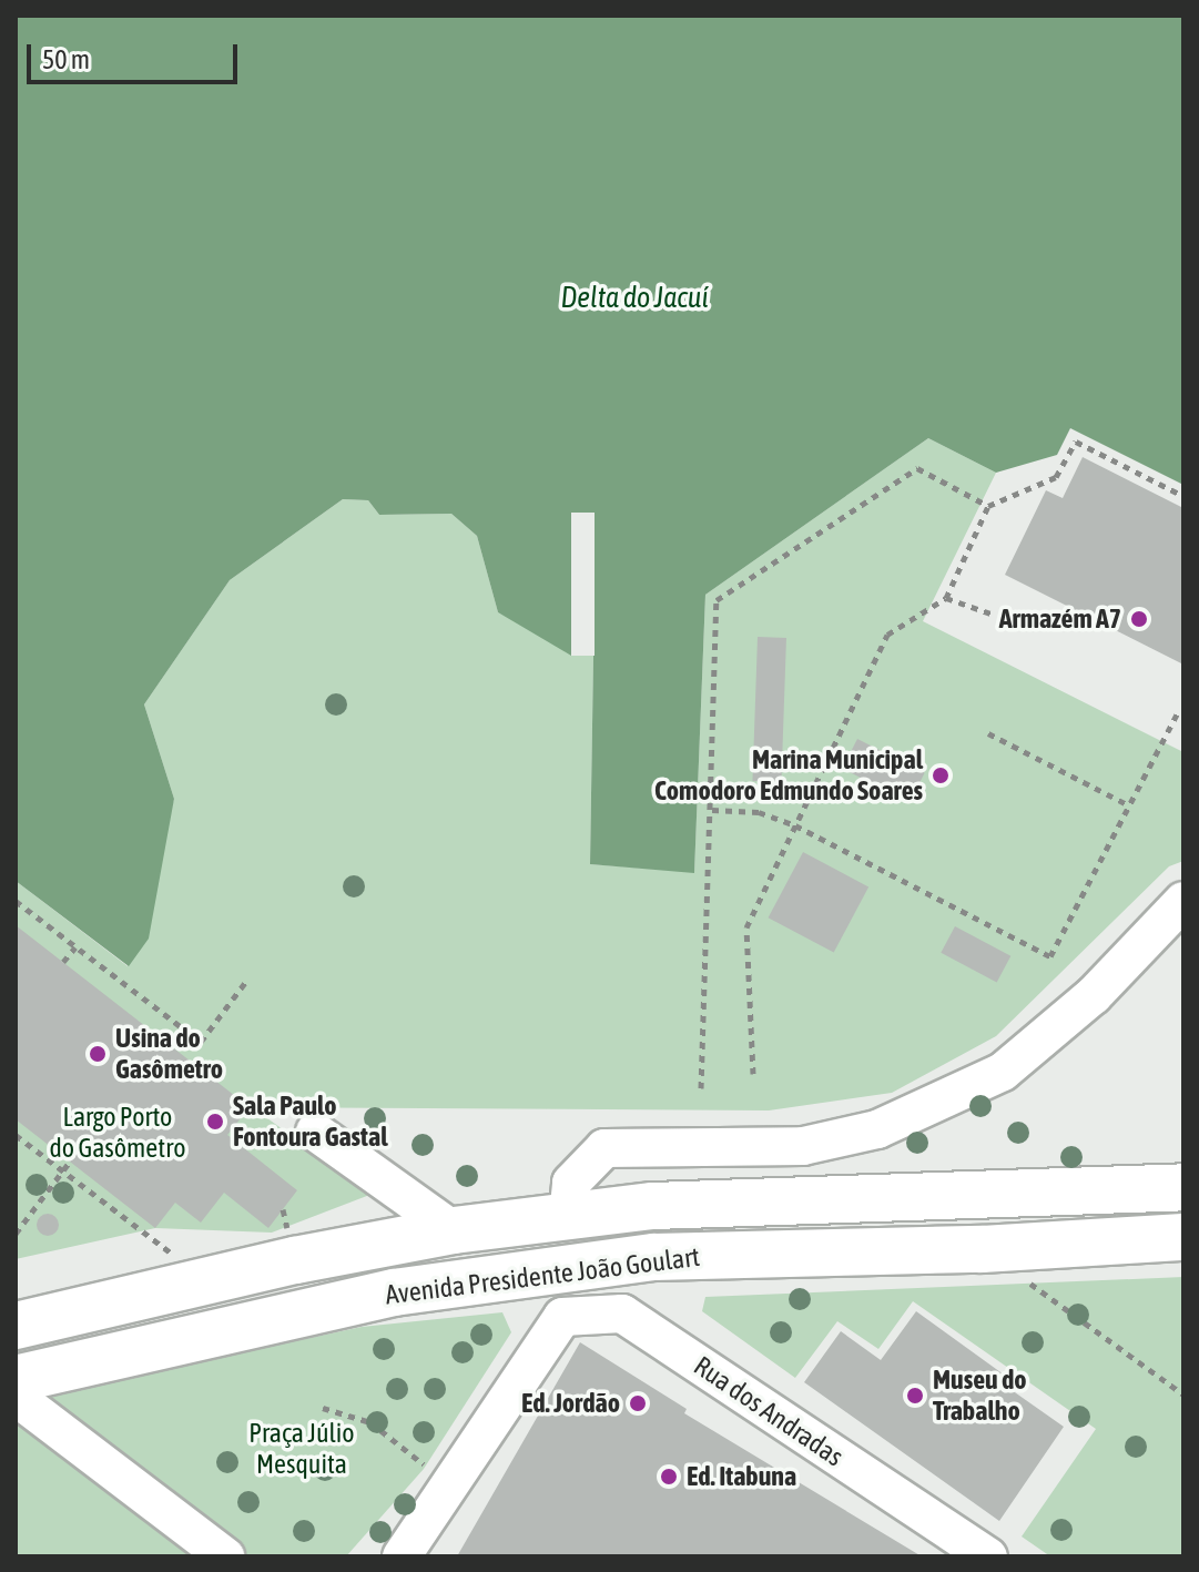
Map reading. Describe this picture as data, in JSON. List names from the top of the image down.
{
  "streets": {
    "main road": ["Avenida Presidente João Goulart"],
    "street": ["Rua dos Andradas"]
  },
  "water": ["Delta do Jacuí"],
  "parks": ["Largo Porto do Gasômetro", "Praça Júlio Mesquita"],
  "places": [
    "Armazém A7",
    "Marina Municipal Comodoro Edmundo Soares",
    "Usina do Gasômetro",
    "Sala Paulo Fontoura Gastal",
    "Museu do Trabalho",
    "Ed. Jordão",
    "Ed. Itabuna"
  ],
  "scale_bar": "50 m"
}
